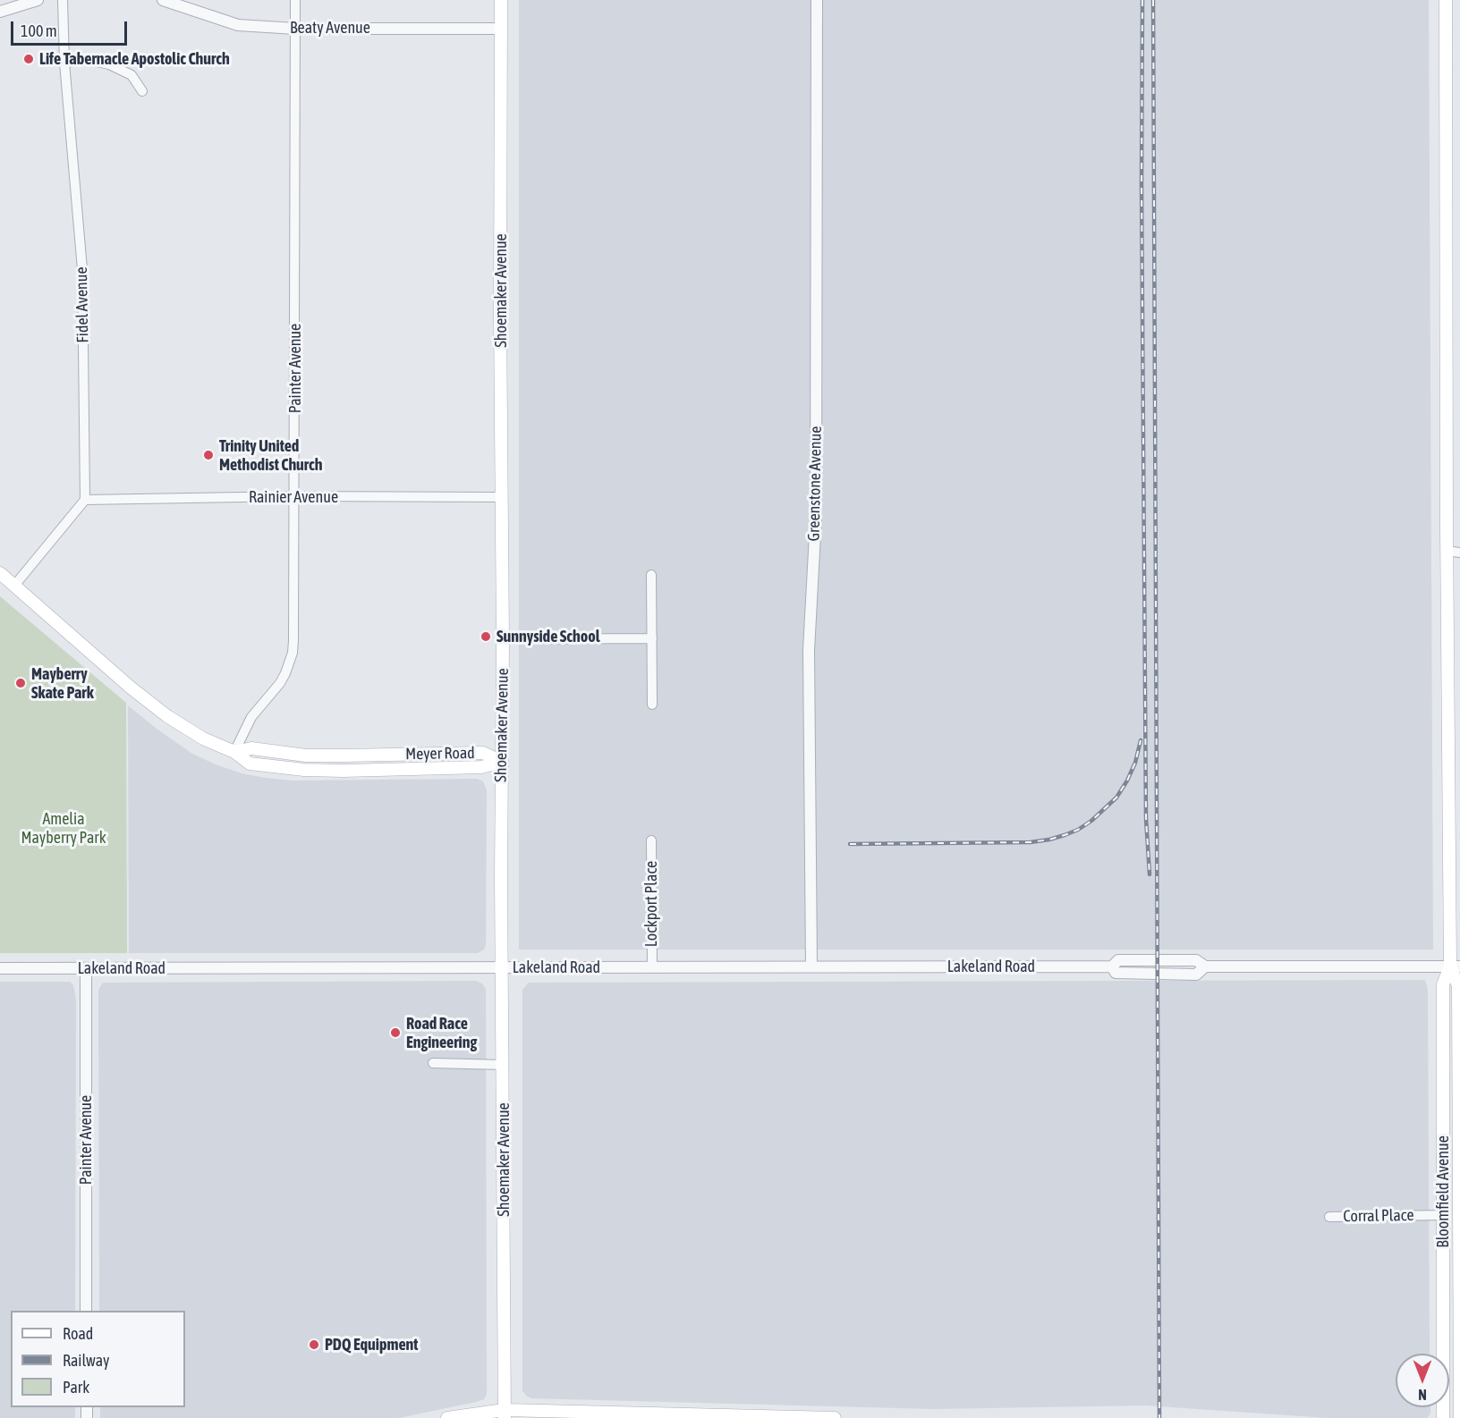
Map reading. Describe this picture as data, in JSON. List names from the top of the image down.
{
  "streets": {
    "main road": [
      "Shoemaker Avenue",
      "Meyer Road",
      "Bloomfield Avenue",
      "Corral Place"
    ],
    "street": [
      "Beaty Avenue",
      "Fidel Avenue",
      "Painter Avenue",
      "Greenstone Avenue",
      "Rainier Avenue",
      "Lockport Place",
      "Lakeland Road"
    ]
  },
  "crossings": [
    ["Beaty Avenue", "Shoemaker Avenue"],
    ["Beaty Avenue", "Painter Avenue"],
    ["Shoemaker Avenue", "Rainier Avenue"],
    ["Shoemaker Avenue", "Meyer Road"],
    ["Shoemaker Avenue", "Lakeland Road"],
    ["Fidel Avenue", "Rainier Avenue"],
    ["Painter Avenue", "Rainier Avenue"],
    ["Painter Avenue", "Meyer Road"],
    ["Painter Avenue", "Lakeland Road"],
    ["Greenstone Avenue", "Lakeland Road"],
    ["Lockport Place", "Lakeland Road"],
    ["Lakeland Road", "Bloomfield Avenue"],
    ["Bloomfield Avenue", "Corral Place"]
  ],
  "parks": ["Amelia Mayberry Park"],
  "places": [
    "Life Tabernacle Apostolic Church",
    "Trinity United Methodist Church",
    "Sunnyside School",
    "Mayberry Skate Park",
    "Road Race Engineering",
    "PDQ Equipment"
  ],
  "legend": ["Road", "Railway", "Park"],
  "scale_bar": "100 m",
  "north": "bottom"
}
